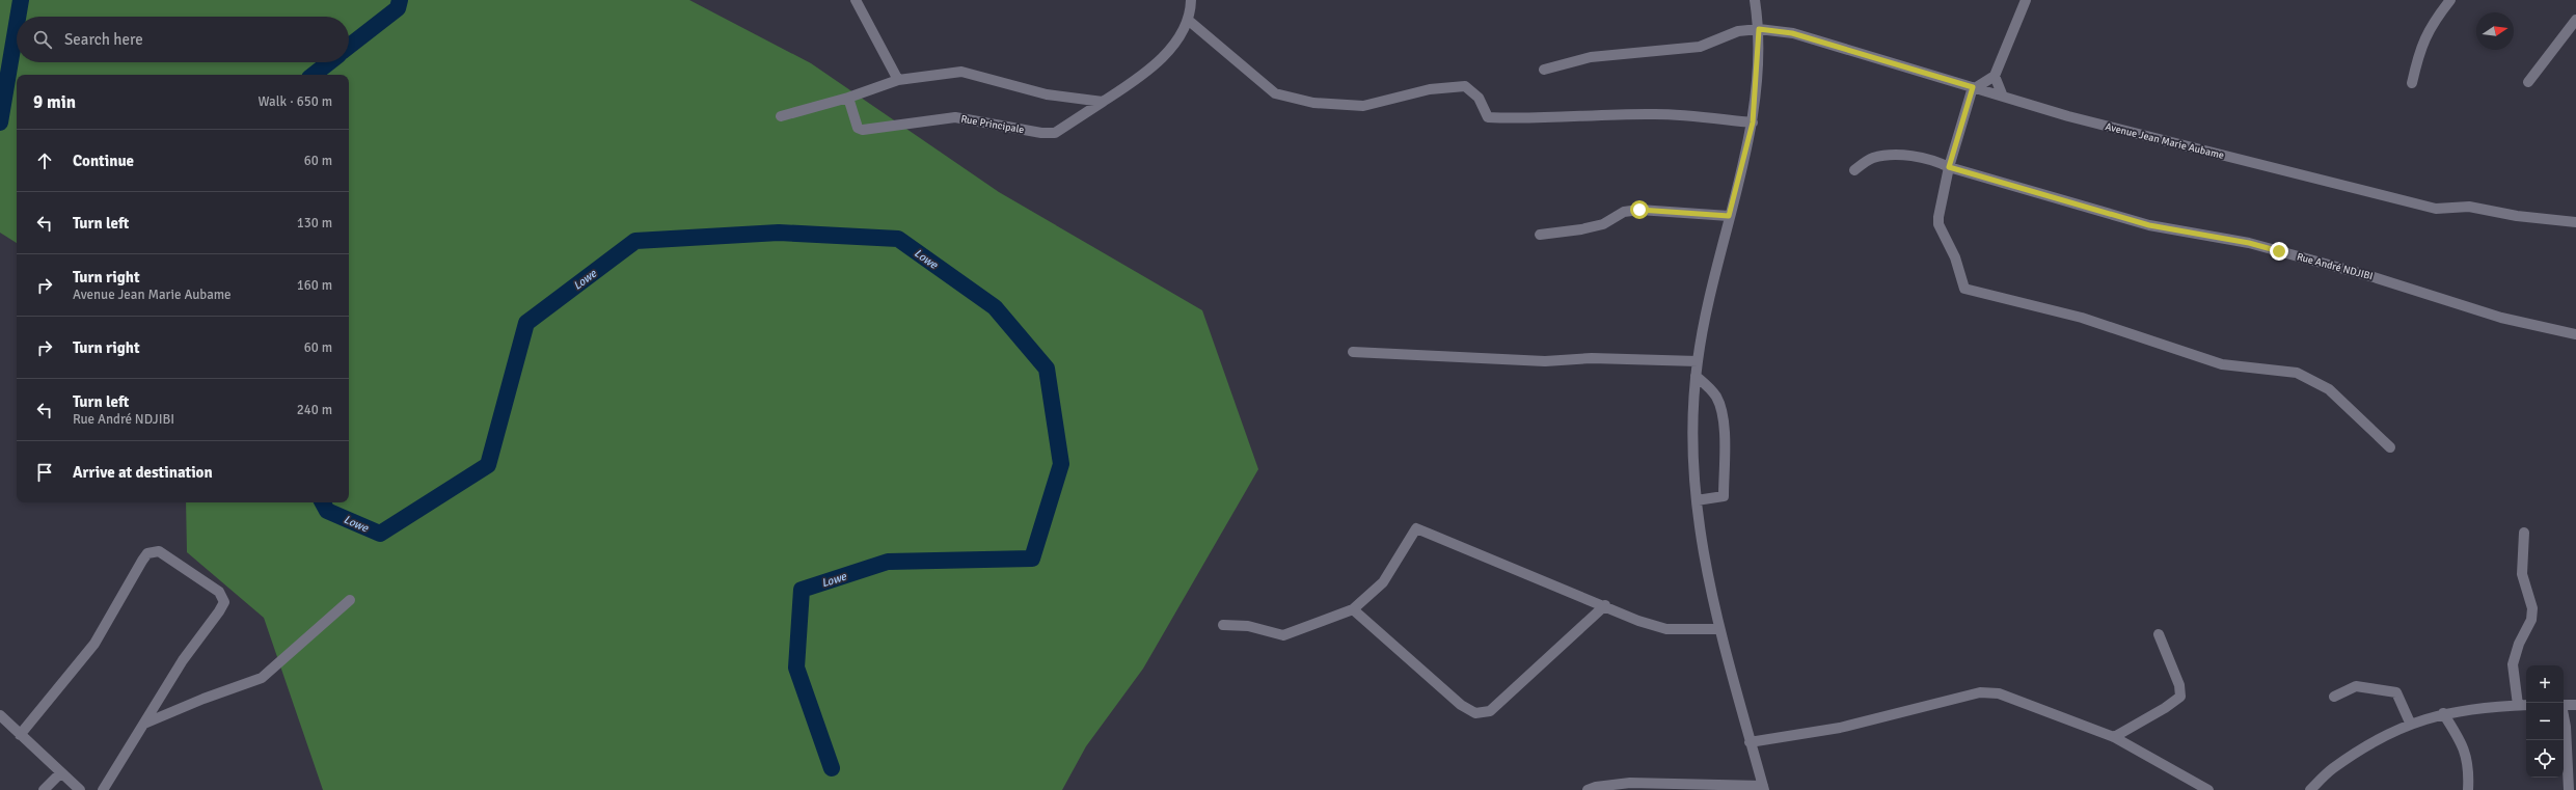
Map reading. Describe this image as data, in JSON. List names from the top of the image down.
{
  "streets": {
    "street": ["Rue Principale", "Avenue Jean Marie Aubame", "Rue André NDJIBI"]
  },
  "water": ["Lowe"],
  "north": "right",
  "page": {
    "search": "Search here",
    "heading": ["9 min", "Walk · 650 m"],
    "list": [
      ["Continue", "60 m"],
      ["Turn left", "130 m"],
      ["Turn right", "Avenue Jean Marie Aubame", "160 m"],
      ["Turn right", "60 m"],
      ["Turn left", "Rue André NDJIBI", "240 m"],
      "Arrive at destination"
    ],
    "map_buttons": ["+", "−"]
  }
}
